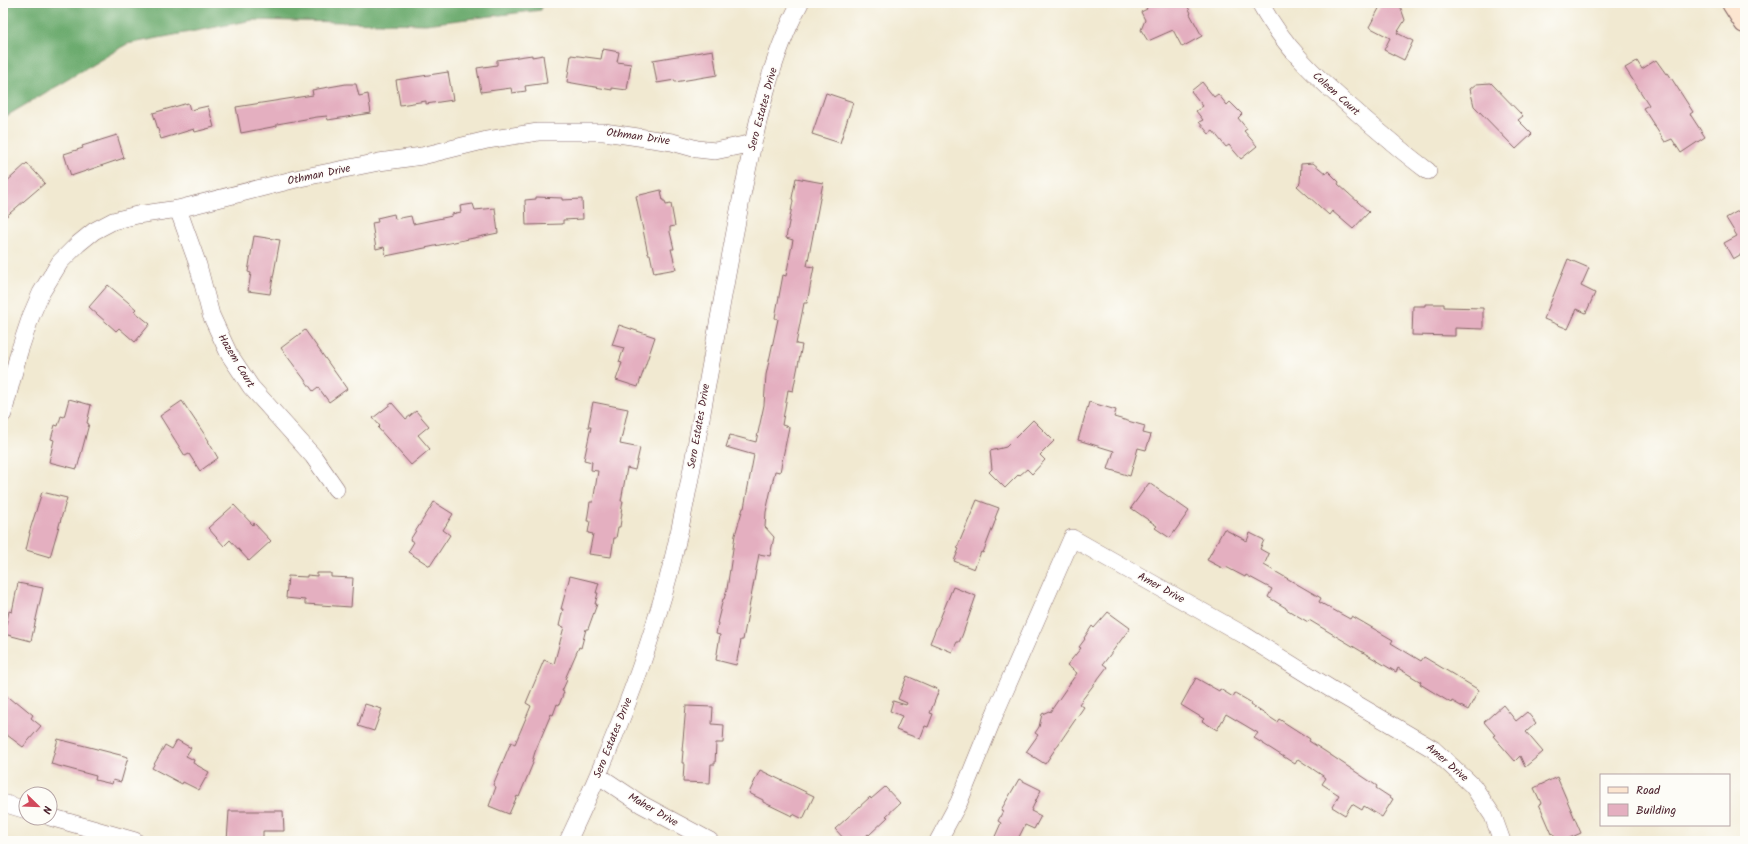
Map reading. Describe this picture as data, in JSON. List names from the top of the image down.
{
  "streets": {
    "street": [
      "Coleen Court",
      "Sero Estates Drive",
      "Othman Drive",
      "Hazem Court",
      "Amer Drive",
      "Maher Drive"
    ]
  },
  "crossings": [
    ["Sero Estates Drive", "Othman Drive"],
    ["Sero Estates Drive", "Maher Drive"],
    ["Othman Drive", "Hazem Court"]
  ],
  "legend": ["Road", "Building"],
  "north": "bottom right"
}
